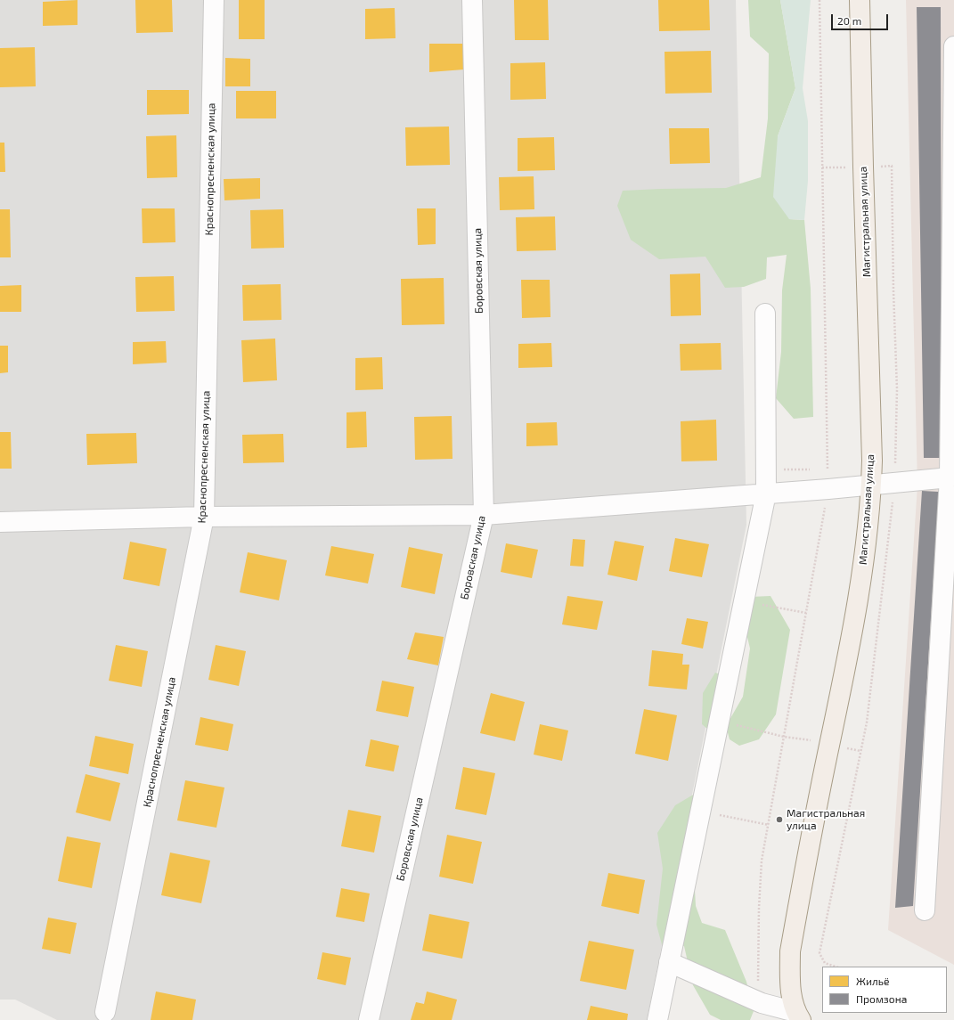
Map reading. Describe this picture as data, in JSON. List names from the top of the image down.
{
  "streets": {
    "main road": ["Магистральная улица"],
    "street": ["Краснопресненская улица", "Боровская улица"]
  },
  "places": ["Магистральная улица"],
  "legend": ["Жильё", "Промзона"],
  "scale_bar": "20 m"
}
